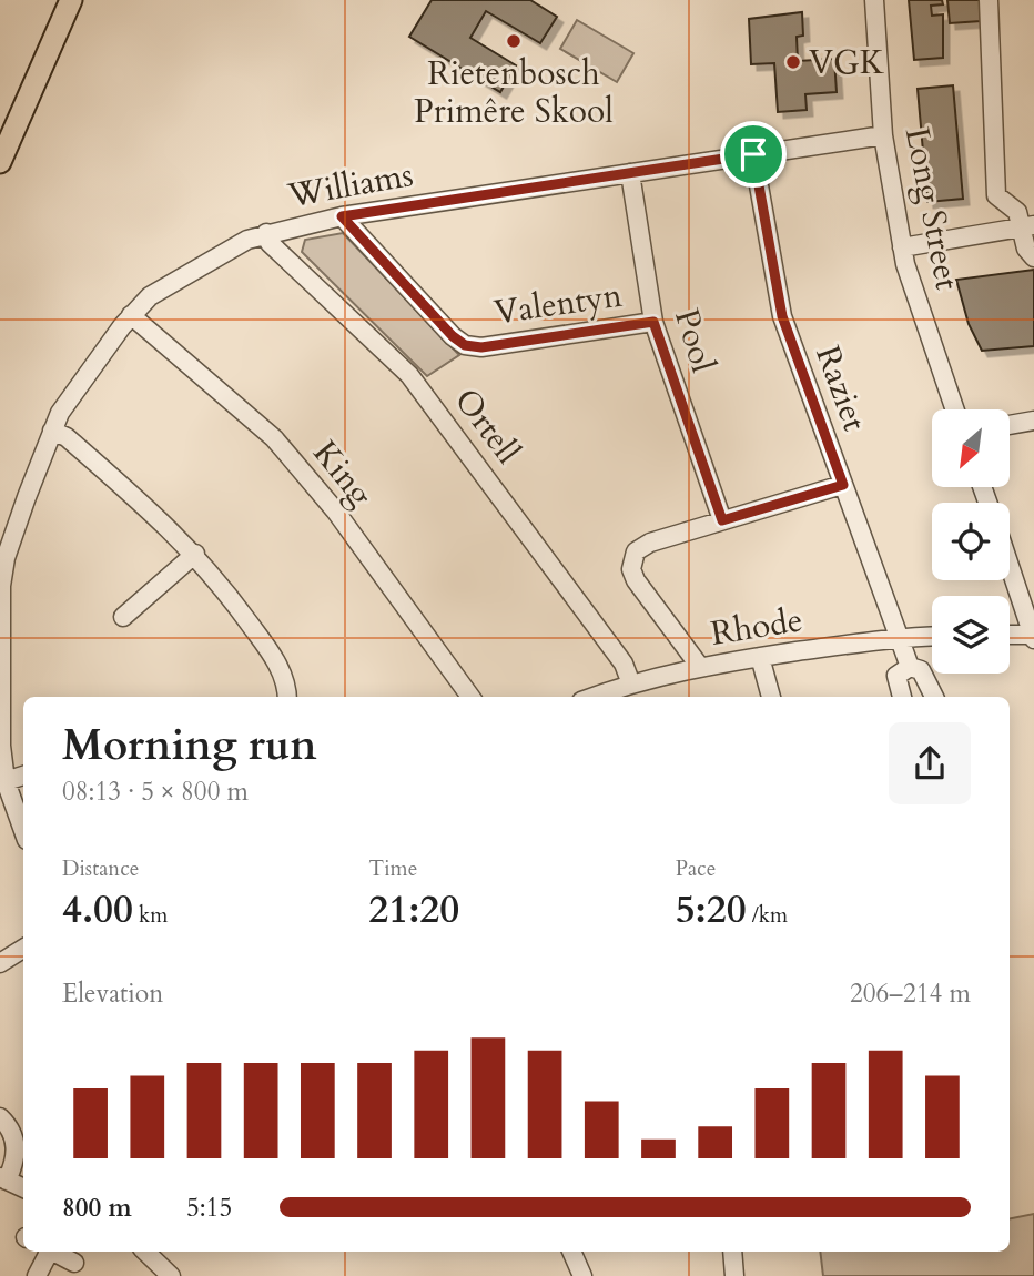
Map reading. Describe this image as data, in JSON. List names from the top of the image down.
{
  "streets": {
    "street": [
      "Williams",
      "Long Street",
      "Valentyn",
      "Pool",
      "Raziet",
      "Ortell",
      "King",
      "Rhode"
    ]
  },
  "crossings": [
    ["Williams", "Long Street"],
    ["Williams", "Valentyn"],
    ["Williams", "Pool"],
    ["Williams", "Raziet"],
    ["Williams", "Ortell"],
    ["Williams", "King"],
    ["Valentyn", "Pool"],
    ["Raziet", "Rhode"],
    ["Ortell", "Rhode"]
  ],
  "places": ["Rietenbosch Primêre Skool", "VGK"],
  "north": "bottom left",
  "page": {
    "heading": ["Morning run", "08:13 · 5 × 800 m"],
    "stats": [
      ["Distance", "4.00 km"],
      ["Time", "21:20"],
      ["Pace", "5:20 /km"]
    ],
    "chart": ["Elevation", "206–214 m"],
    "list": [
      {
        "name": "800 m",
        "note": "5:15"
      }
    ]
  }
}
